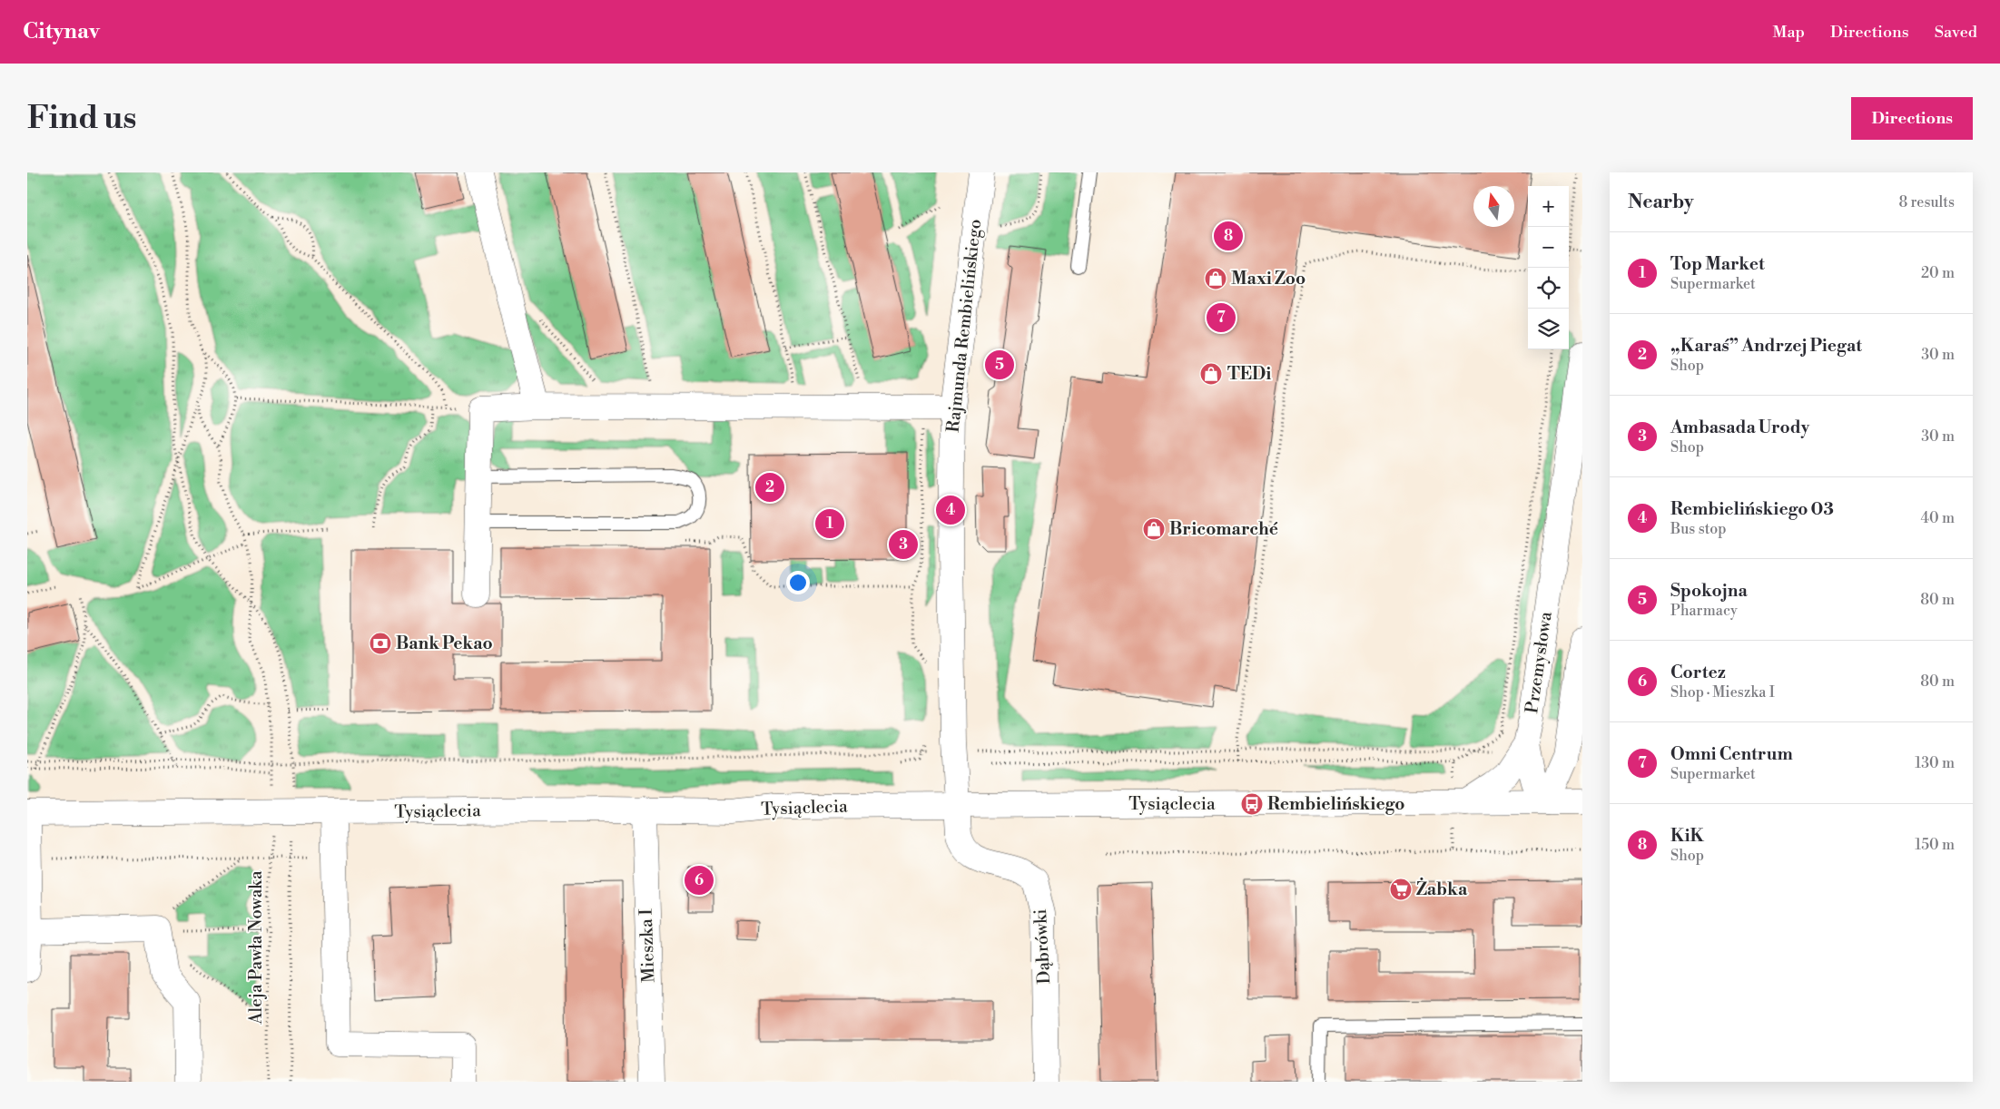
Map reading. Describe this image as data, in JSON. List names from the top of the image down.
{
  "streets": {
    "street": [
      "Rajmunda Rembielińskiego",
      "Przemysłowa",
      "Tysiąclecia",
      "Mieszka I",
      "Dąbrówki"
    ],
    "path": ["Aleja Pawła Nowaka"]
  },
  "crossings": [
    ["Rajmunda Rembielińskiego", "Tysiąclecia"],
    ["Rajmunda Rembielińskiego", "Dąbrówki"],
    ["Przemysłowa", "Tysiąclecia"],
    ["Tysiąclecia", "Mieszka I"],
    ["Tysiąclecia", "Dąbrówki"],
    ["Tysiąclecia", "Aleja Pawła Nowaka"]
  ],
  "places": {
    "shop": ["Maxi Zoo", "TEDi", "Bricomarché"],
    "bank": ["Bank Pekao"],
    "bus stop": ["Rembielińskiego"],
    "supermarket": ["Żabka"]
  },
  "north": "top",
  "page": {
    "header": "Citynav",
    "nav": ["Map", "Directions", "Saved"],
    "buttons": "Directions",
    "title": "Find us",
    "heading": ["Nearby", "8 results"],
    "map_buttons": ["+", "−"],
    "pins": [
      "8",
      "7",
      "5",
      "2",
      "4",
      "1",
      "3",
      "6"
    ],
    "list": [
      {
        "mark": "1",
        "name": "Top Market",
        "note": "Supermarket",
        "value": "20 m"
      },
      {
        "mark": "2",
        "name": "„Karaś” Andrzej Piegat",
        "note": "Shop",
        "value": "30 m"
      },
      {
        "mark": "3",
        "name": "Ambasada Urody",
        "note": "Shop",
        "value": "30 m"
      },
      {
        "mark": "4",
        "name": "Rembielińskiego 03",
        "note": "Bus stop",
        "value": "40 m"
      },
      {
        "mark": "5",
        "name": "Spokojna",
        "note": "Pharmacy",
        "value": "80 m"
      },
      {
        "mark": "6",
        "name": "Cortez",
        "note": "Shop · Mieszka I",
        "value": "80 m"
      },
      {
        "mark": "7",
        "name": "Omni Centrum",
        "note": "Supermarket",
        "value": "130 m"
      },
      {
        "mark": "8",
        "name": "KiK",
        "note": "Shop",
        "value": "150 m"
      }
    ]
  }
}
